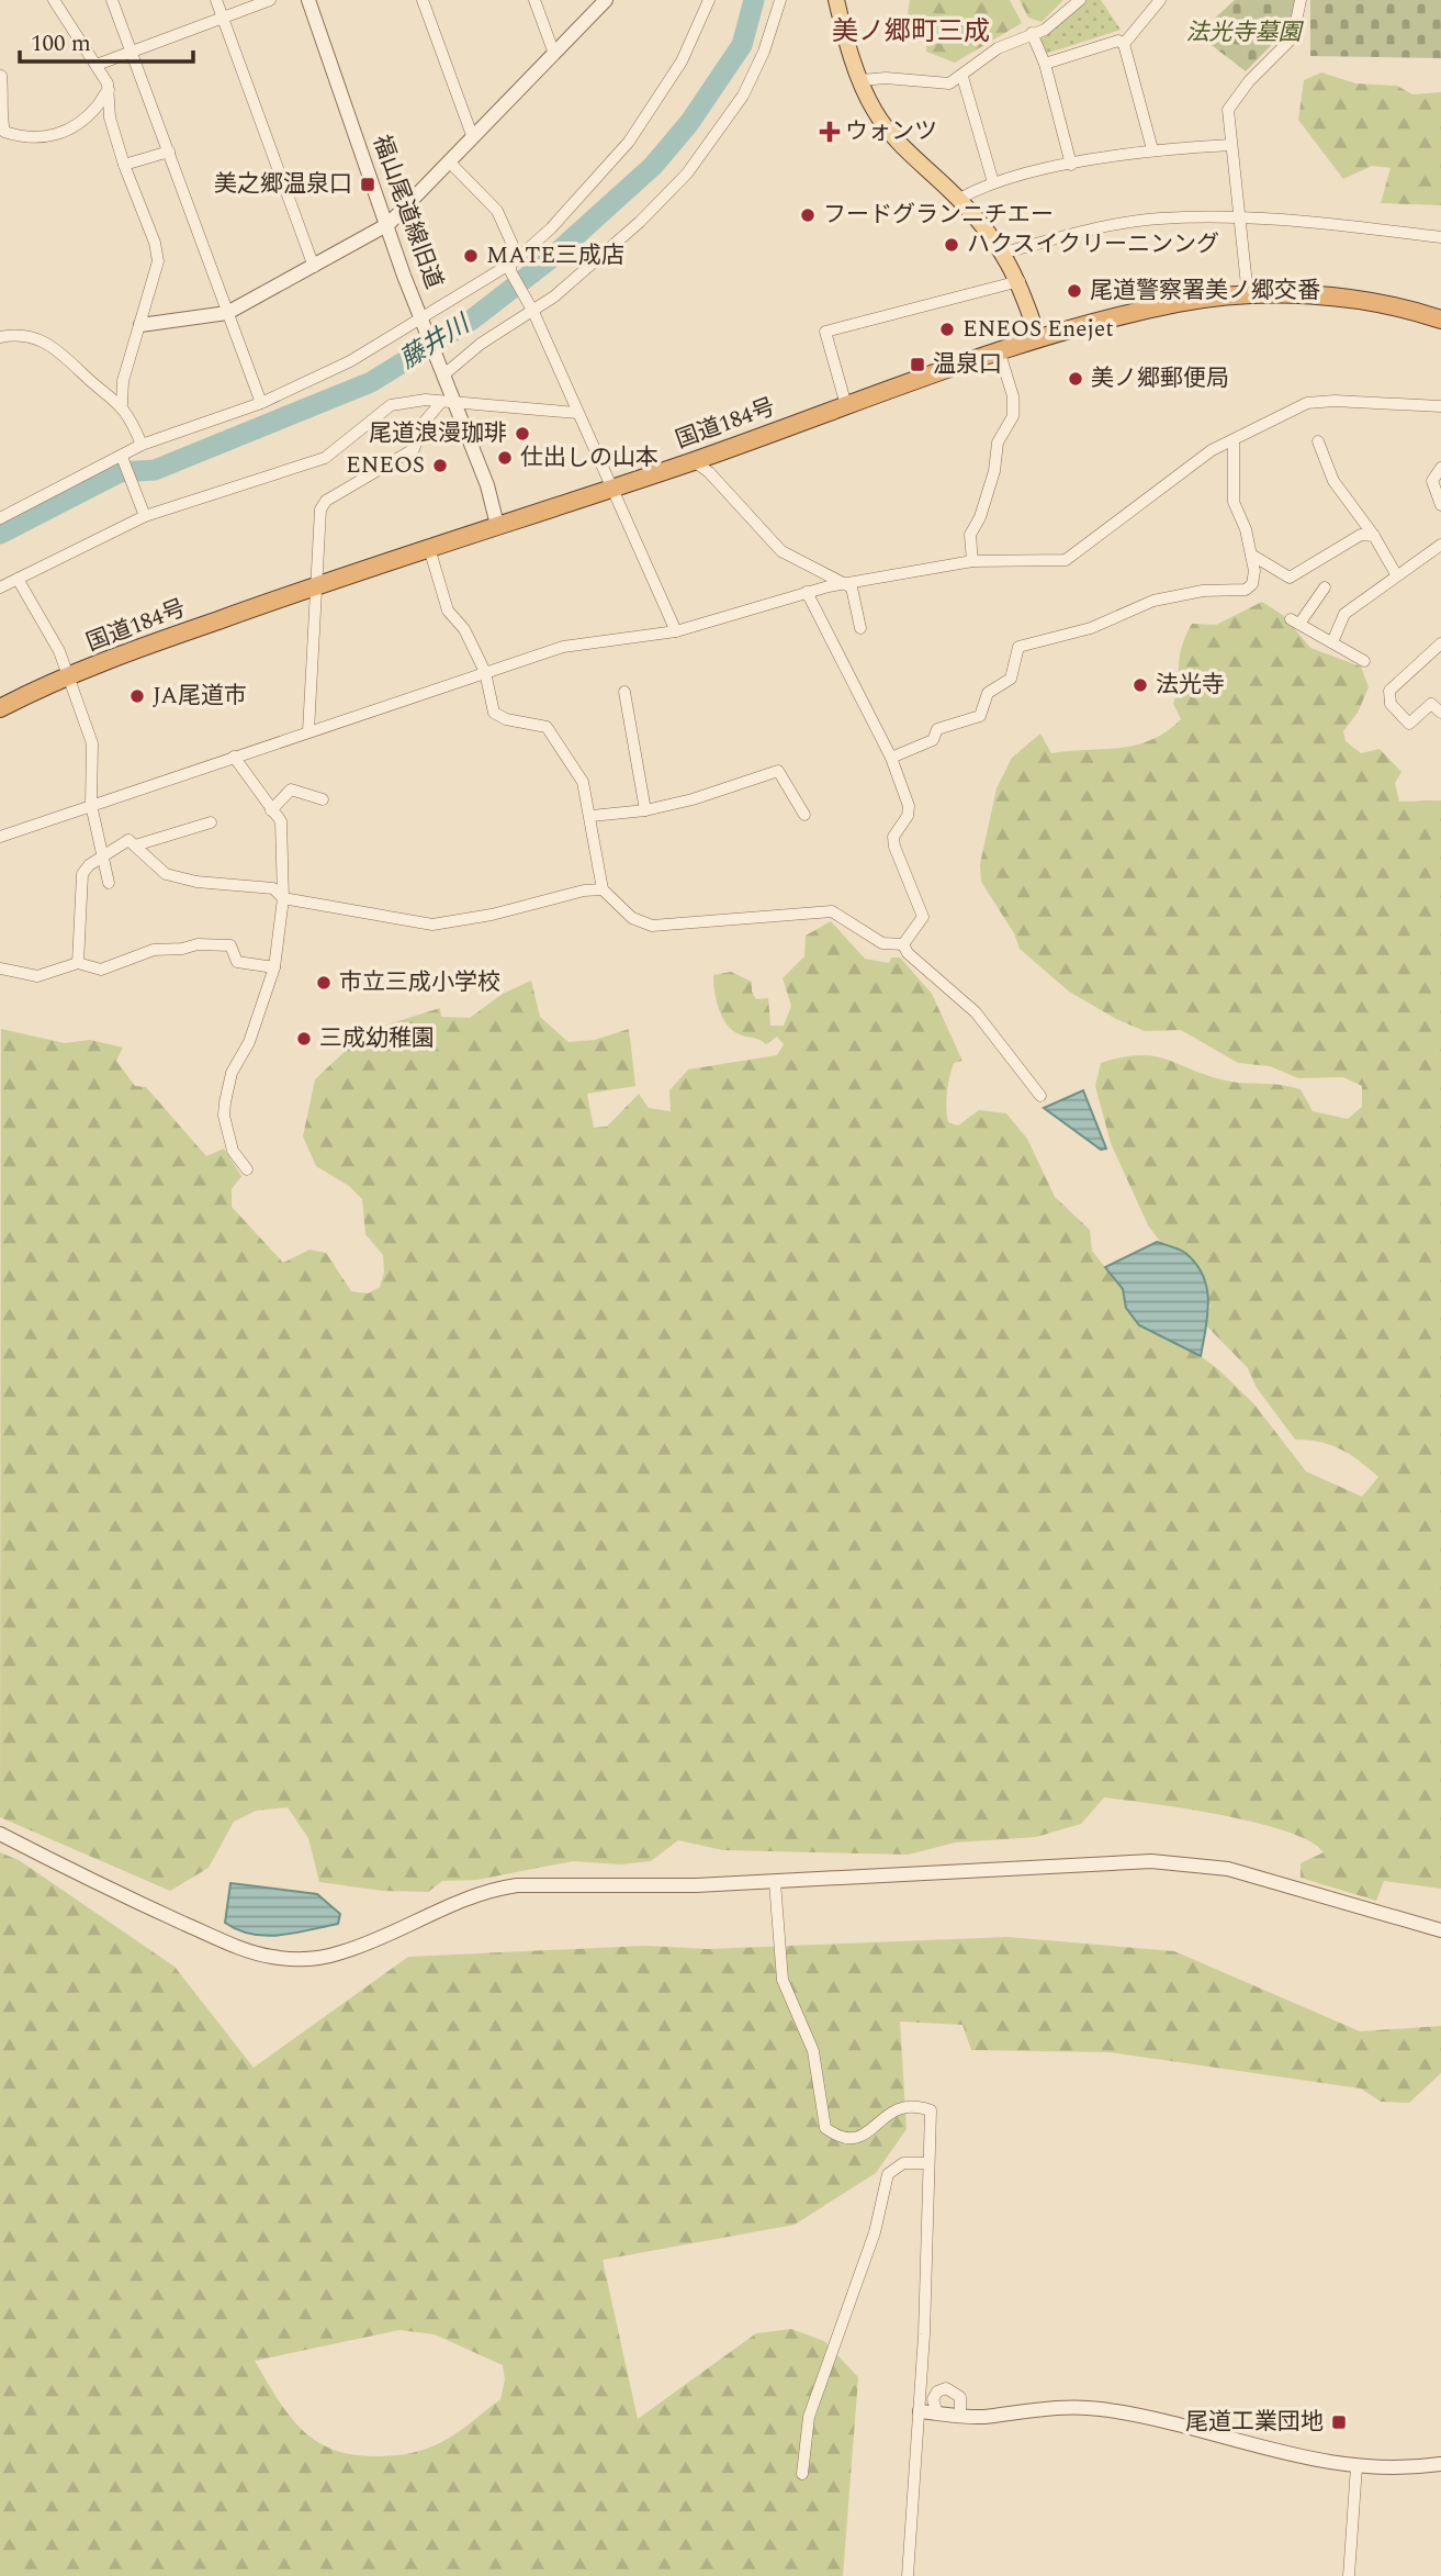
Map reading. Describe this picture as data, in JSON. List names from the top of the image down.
{
  "streets": {
    "highway": ["国道184号"],
    "street": ["福山尾道線旧道"]
  },
  "crossings": [
    ["福山尾道線旧道", "国道184号"]
  ],
  "districts": ["美ノ郷町三成"],
  "water": ["藤井川"],
  "parks": ["法光寺墓園"],
  "places": {
    "health": ["ウォンツ"],
    "transit": ["美之郷温泉口", "温泉口", "尾道工業団地"],
    "other": [
      "フードグランニチエー",
      "ハクスイクリーニンング",
      "MATE三成店",
      "尾道警察署美ノ郷交番",
      "ENEOS Enejet",
      "美ノ郷郵便局",
      "尾道浪漫珈琲",
      "仕出しの山本",
      "ENEOS",
      "法光寺",
      "JA尾道市",
      "市立三成小学校",
      "三成幼稚園"
    ]
  },
  "scale_bar": "100 m"
}
